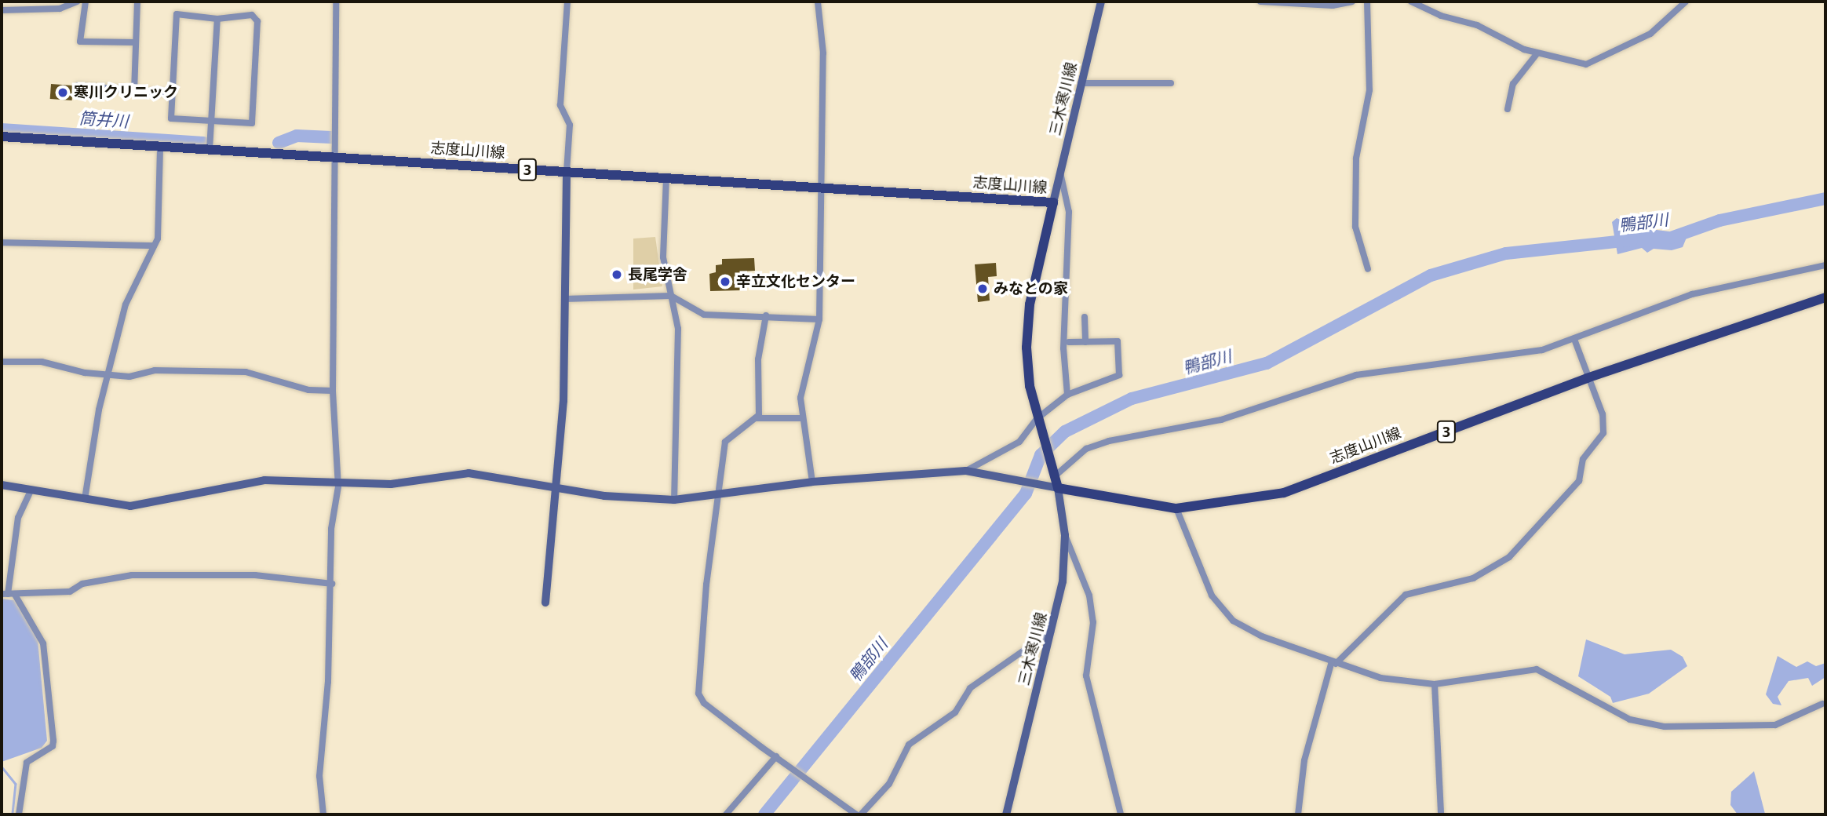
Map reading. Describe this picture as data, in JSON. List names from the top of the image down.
{
  "streets": {
    "main road": ["志度山川線", "3"],
    "street": ["三木寒川線"]
  },
  "crossings": [
    ["三木寒川線", "志度山川線"]
  ],
  "water": ["筒井川", "鴨部川"],
  "places": [
    "寒川クリニック",
    "長尾学舎",
    "辛立文化センター",
    "みなとの家"
  ]
}
